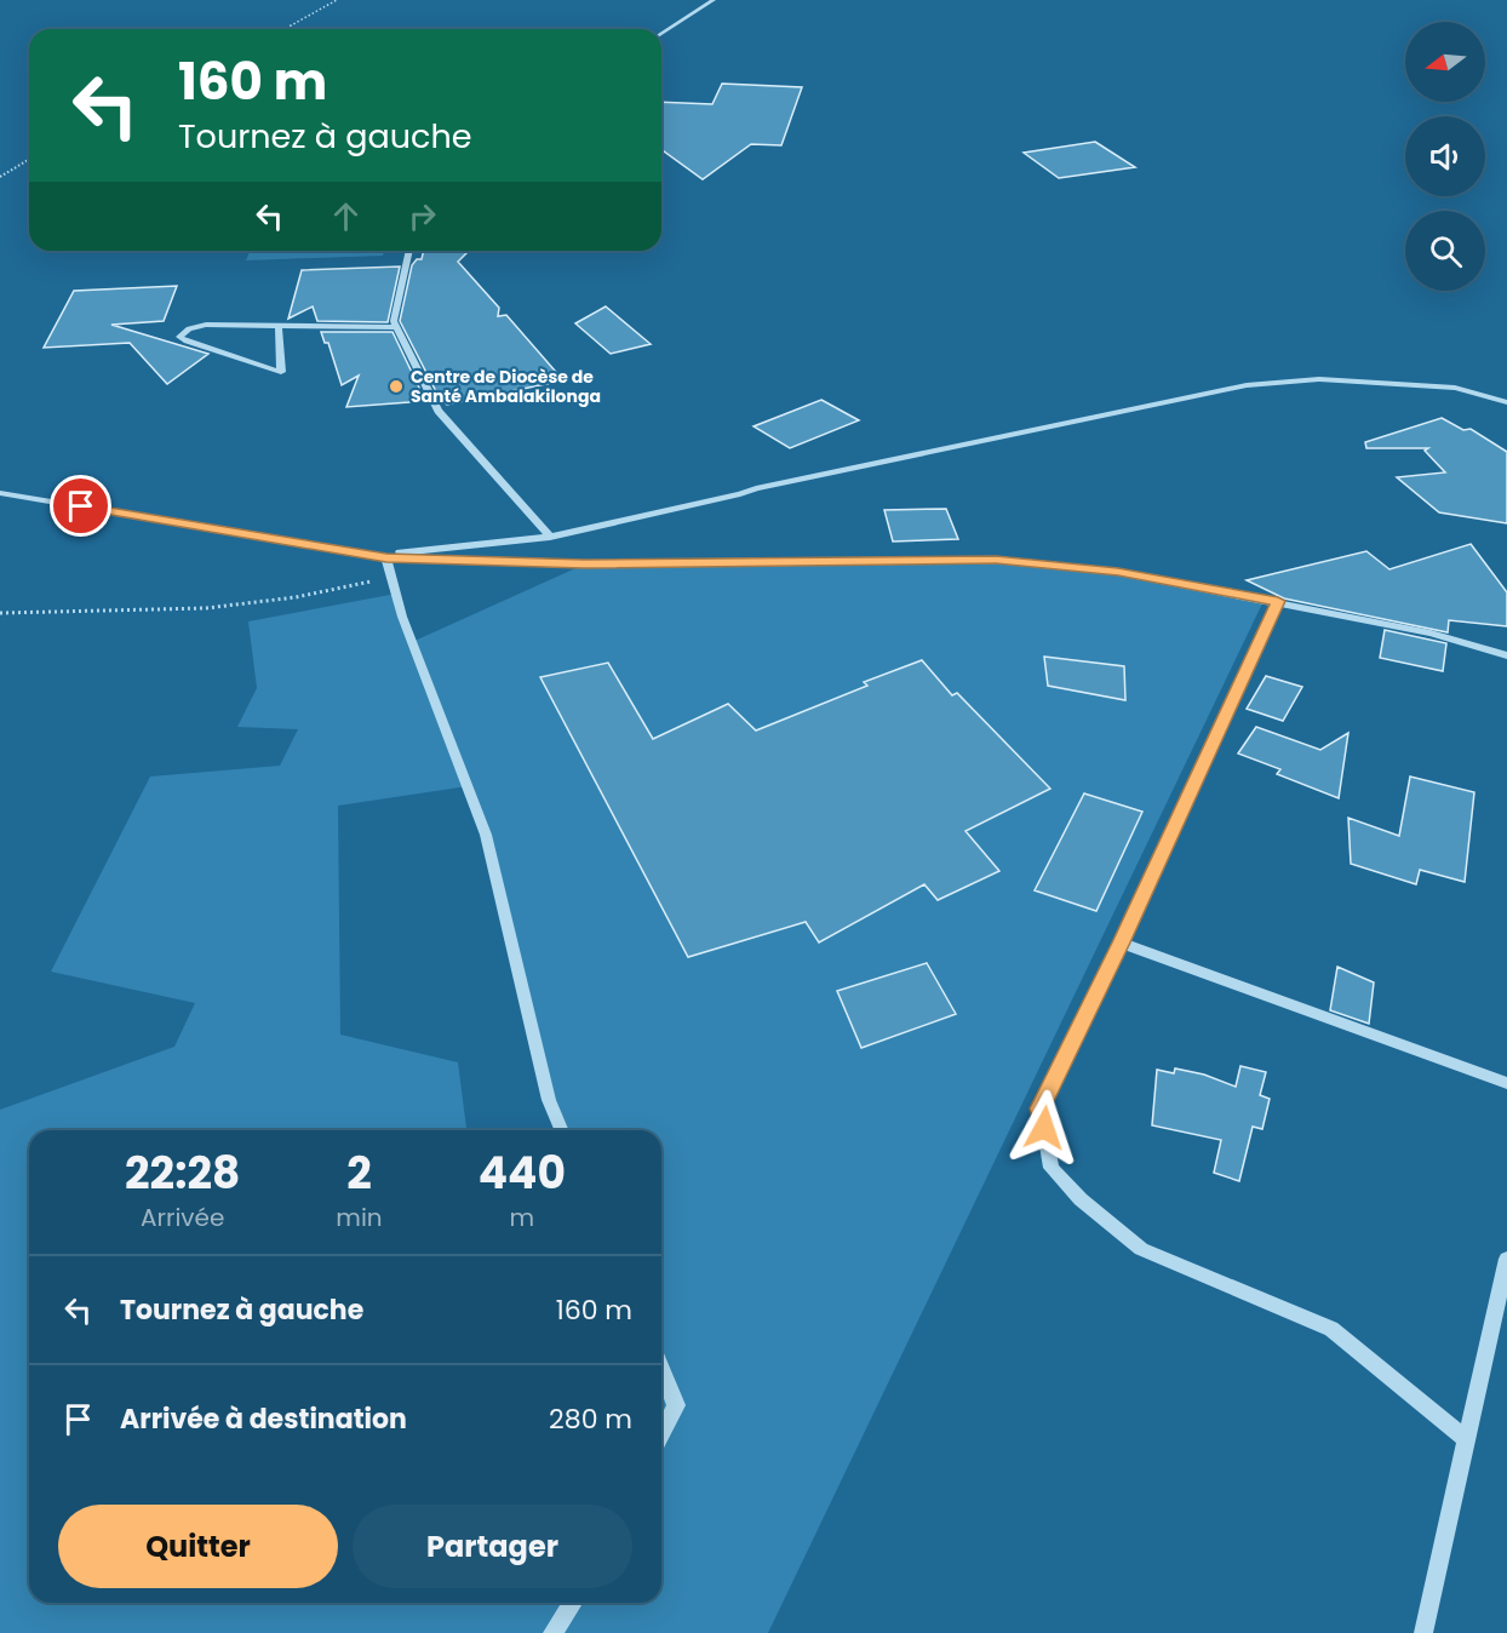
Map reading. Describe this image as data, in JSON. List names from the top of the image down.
{
  "places": ["Centre de Diocèse de Santé Ambalakilonga"],
  "north": "left",
  "page": {
    "turn": ["160 m", "Tournez à gauche"],
    "eta": [
      "22:28",
      "Arrivée",
      "2",
      "min",
      "440",
      "m"
    ],
    "list": [
      {
        "name": "Tournez à gauche",
        "value": "160 m"
      },
      {
        "name": "Arrivée à destination",
        "value": "280 m"
      }
    ],
    "buttons": ["Quitter", "Partager"]
  }
}
